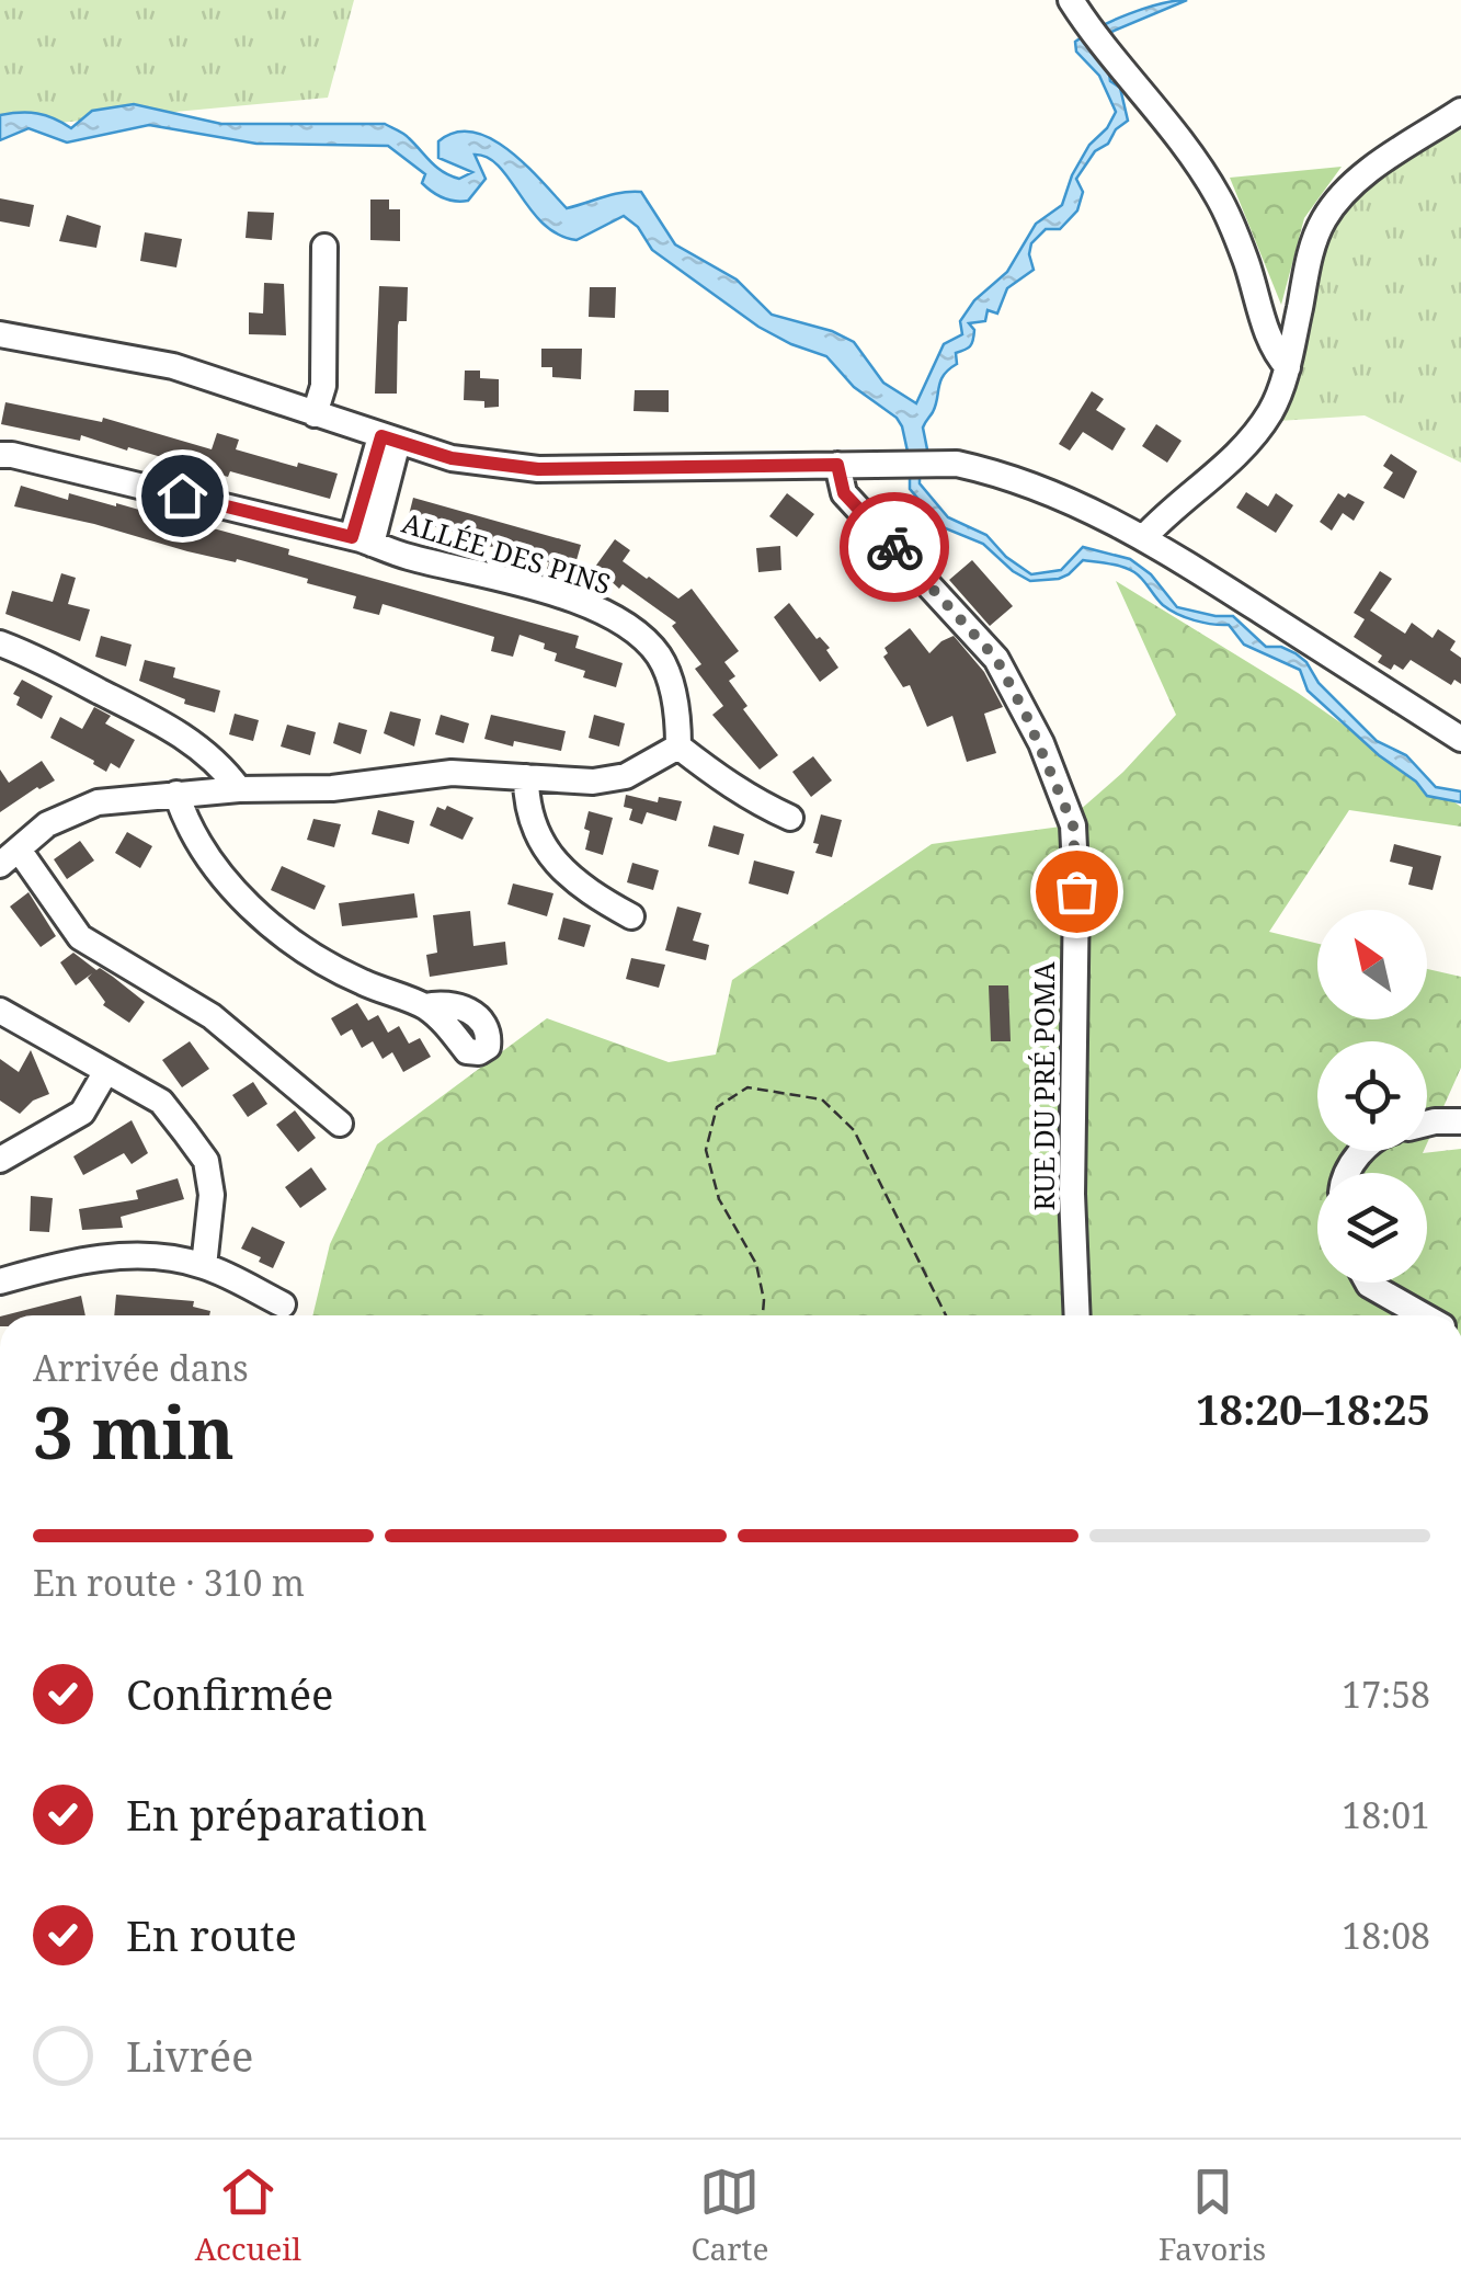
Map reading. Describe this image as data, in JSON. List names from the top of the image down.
{
  "streets": {
    "street": ["ALLÉE DES PINS", "RUE DU PRÉ POMA"]
  },
  "north": "top left",
  "page": {
    "heading": ["3 min", "Arrivée dans", "18:20–18:25"],
    "bar": "En route · 310 m",
    "list": [
      ["Confirmée", "17:58"],
      ["En préparation", "18:01"],
      ["En route", "18:08"],
      "Livrée"
    ],
    "tabs": ["Accueil", "Carte", "Favoris"]
  }
}
